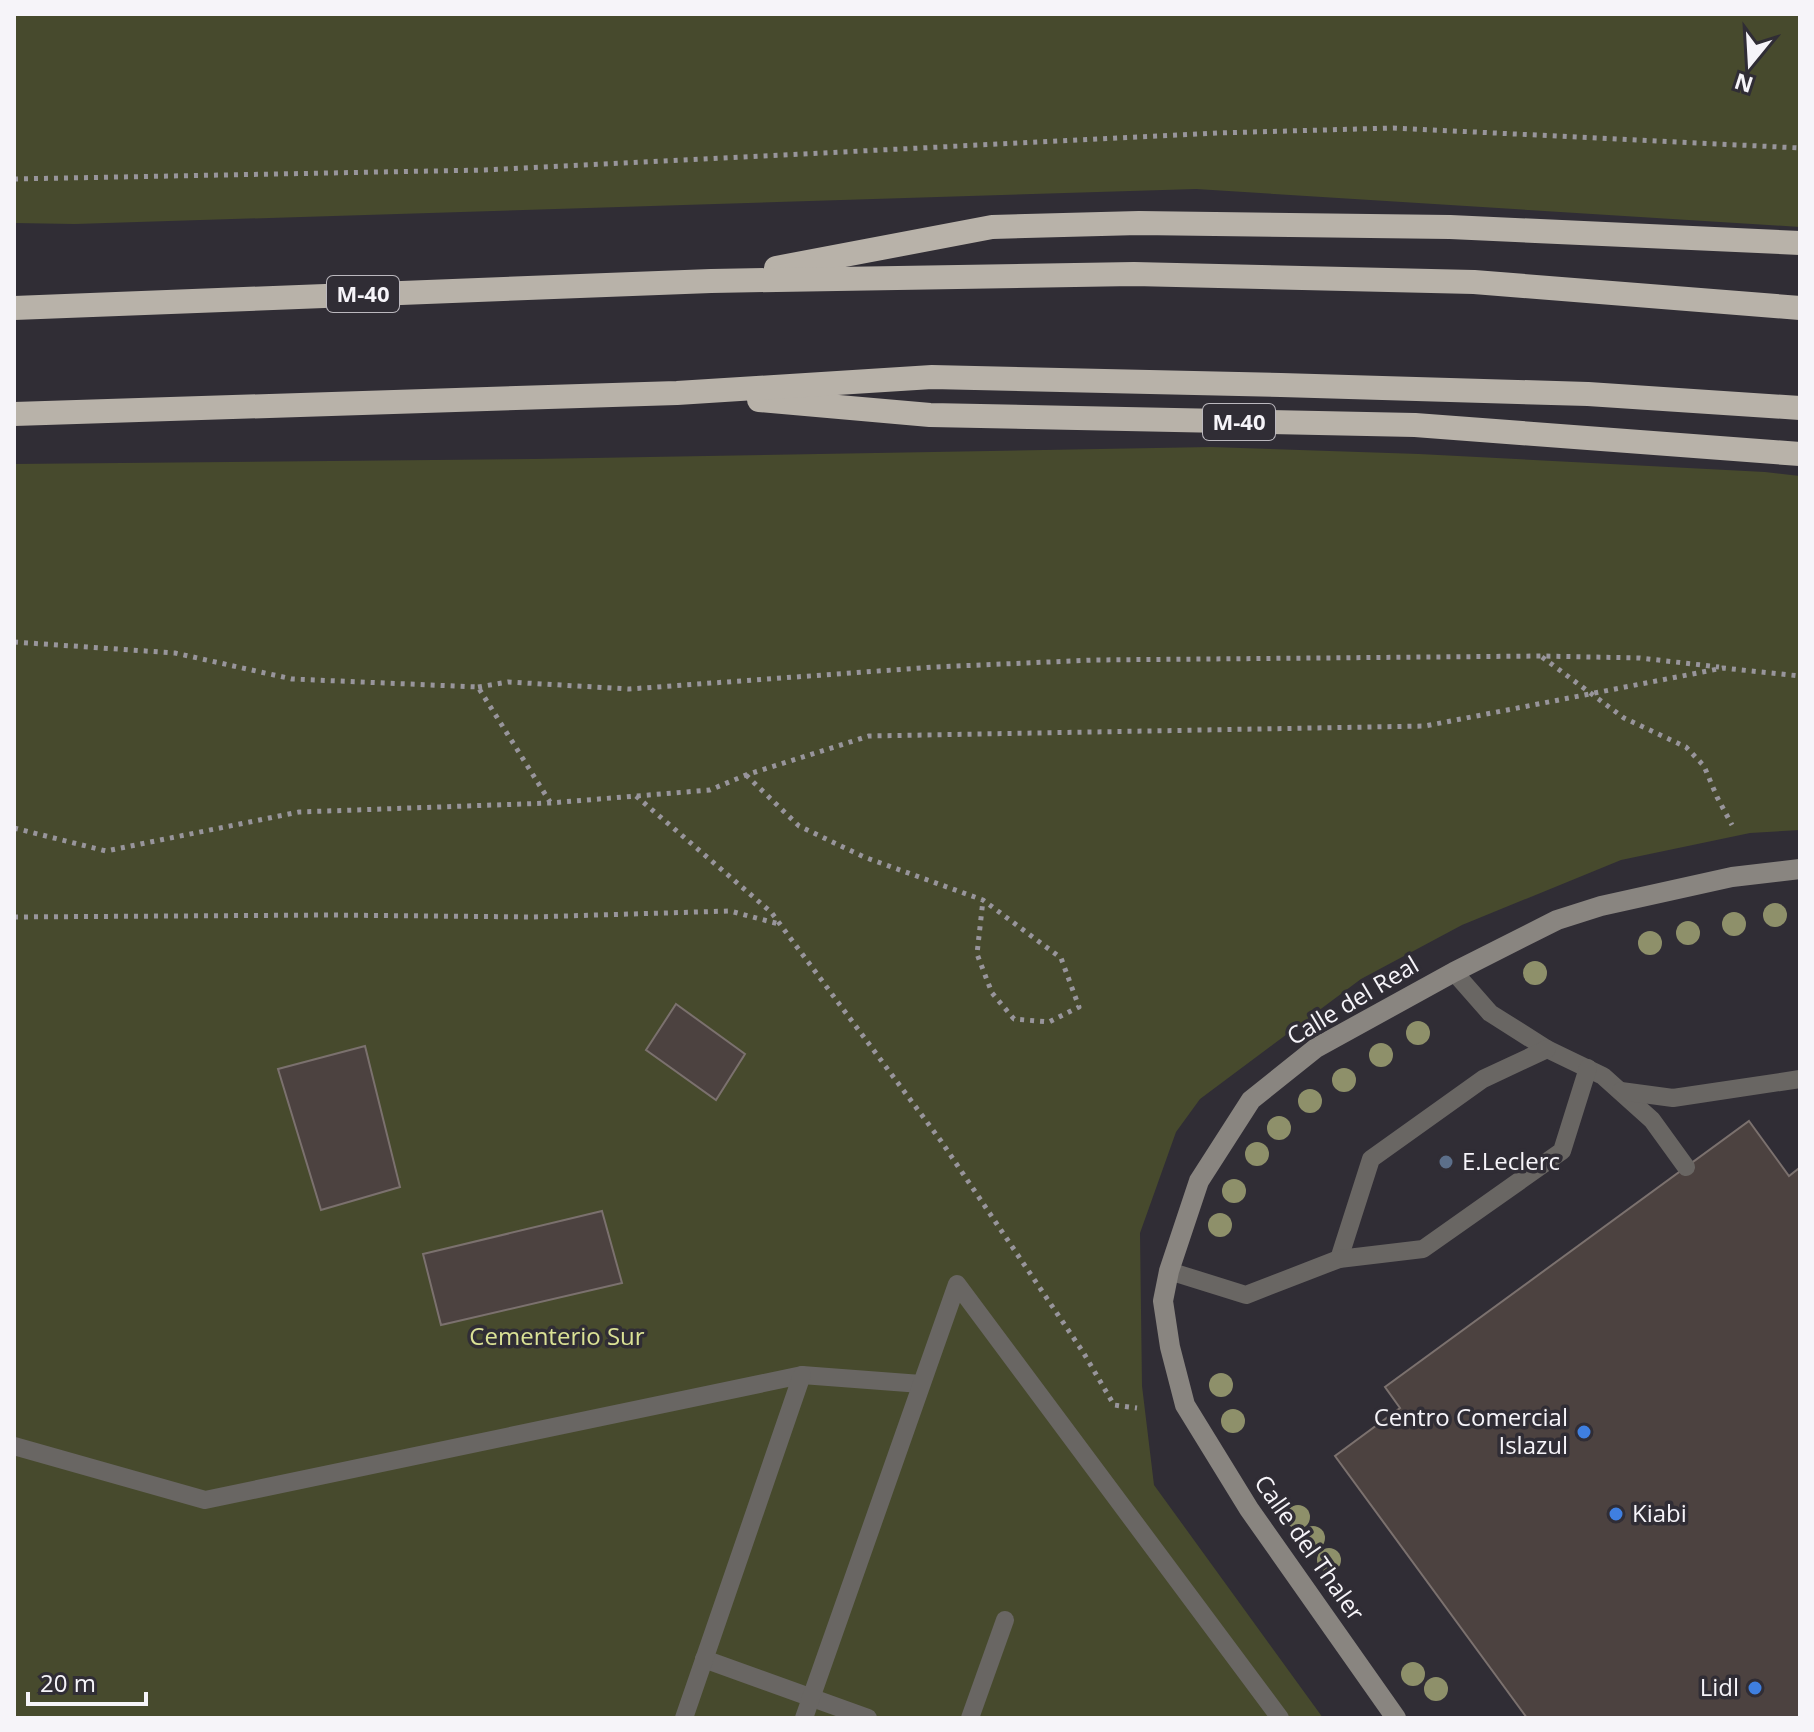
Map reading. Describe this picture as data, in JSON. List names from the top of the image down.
{
  "streets": {
    "highway": ["M-40"],
    "street": ["Calle del Real", "Calle del Thaler"]
  },
  "crossings": [
    ["Calle del Real", "Calle del Thaler"]
  ],
  "parks": ["Cementerio Sur"],
  "places": [
    "E.Leclerc",
    "Centro Comercial Islazul",
    "Kiabi",
    "Lidl"
  ],
  "scale_bar": "20 m",
  "north": "bottom"
}
